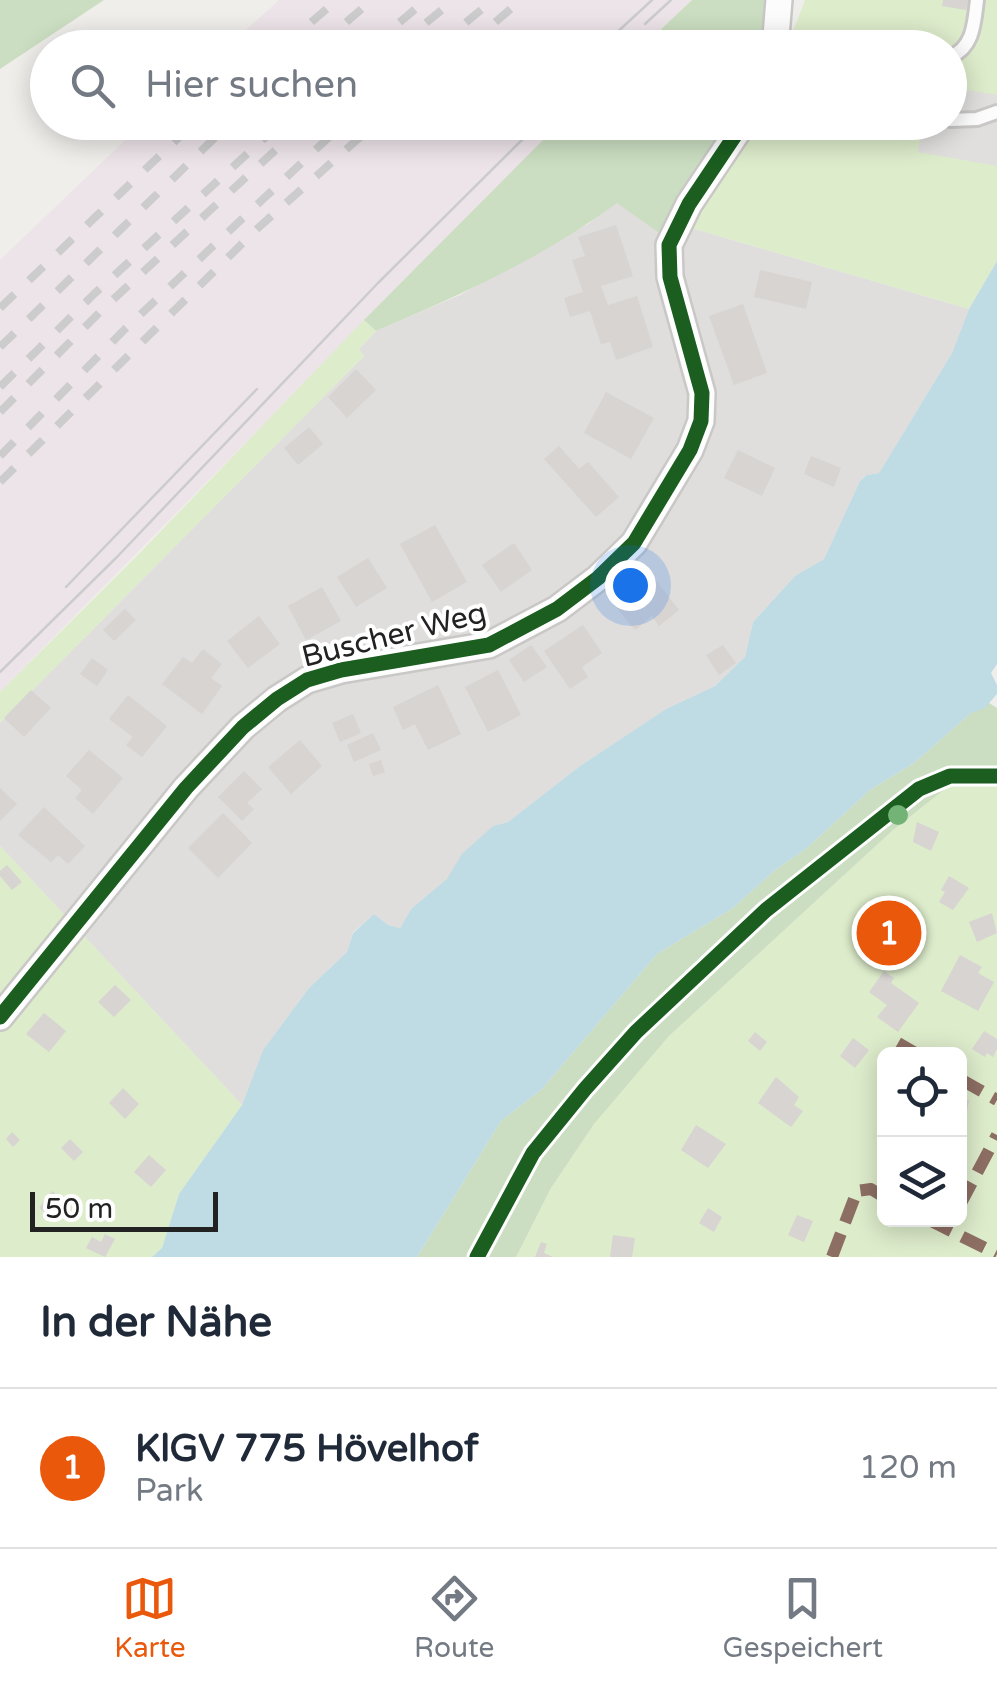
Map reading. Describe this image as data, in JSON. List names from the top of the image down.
{
  "streets": {
    "street": ["Buscher Weg"]
  },
  "scale_bar": "50 m",
  "page": {
    "search": "Hier suchen",
    "pins": "1",
    "scale": "50 m",
    "heading": "In der Nähe",
    "list": [
      {
        "mark": "1",
        "name": "KlGV 775 Hövelhof",
        "note": "Park",
        "value": "120 m"
      }
    ],
    "nav": ["Karte", "Route", "Gespeichert"]
  }
}
